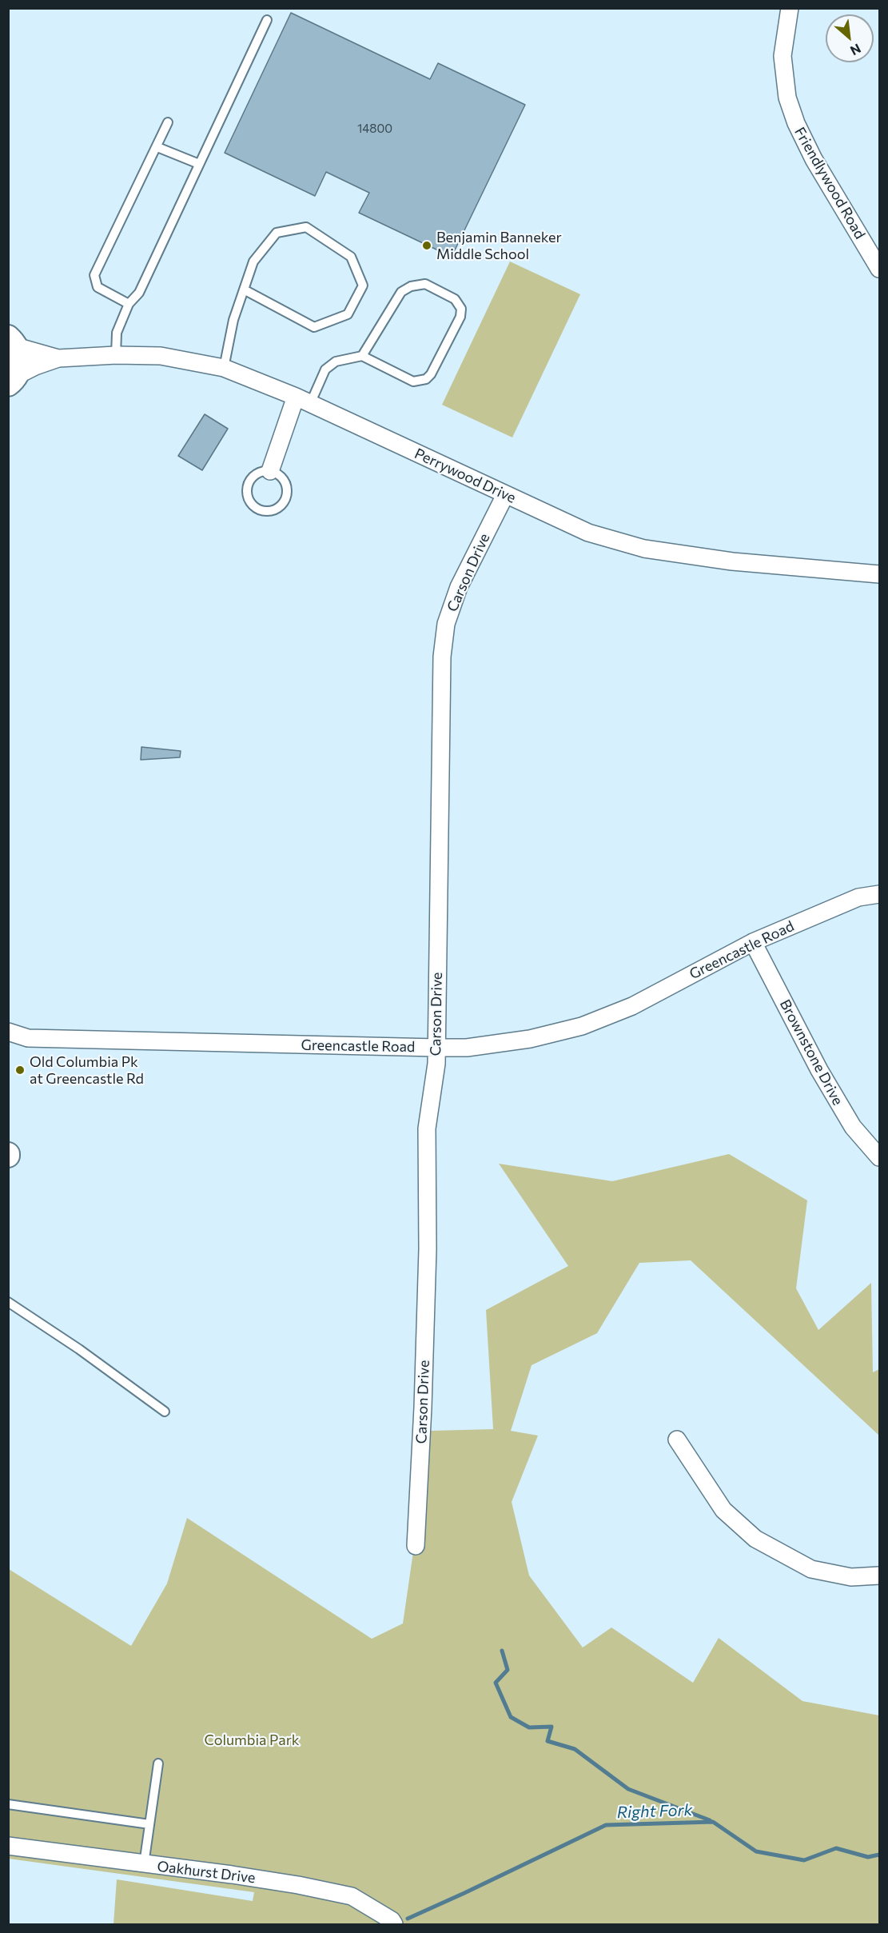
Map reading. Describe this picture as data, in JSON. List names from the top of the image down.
{
  "streets": {
    "street": [
      "Friendlywood Road",
      "Perrywood Drive",
      "Carson Drive",
      "Greencastle Road",
      "Brownstone Drive",
      "Oakhurst Drive"
    ]
  },
  "crossings": [
    ["Perrywood Drive", "Carson Drive"],
    ["Carson Drive", "Greencastle Road"],
    ["Greencastle Road", "Brownstone Drive"]
  ],
  "water": ["Right Fork"],
  "parks": ["Columbia Park"],
  "places": ["Benjamin Banneker Middle School", "Old Columbia Pk at Greencastle Rd"],
  "house_numbers": ["14800"],
  "north": "bottom right"
}
